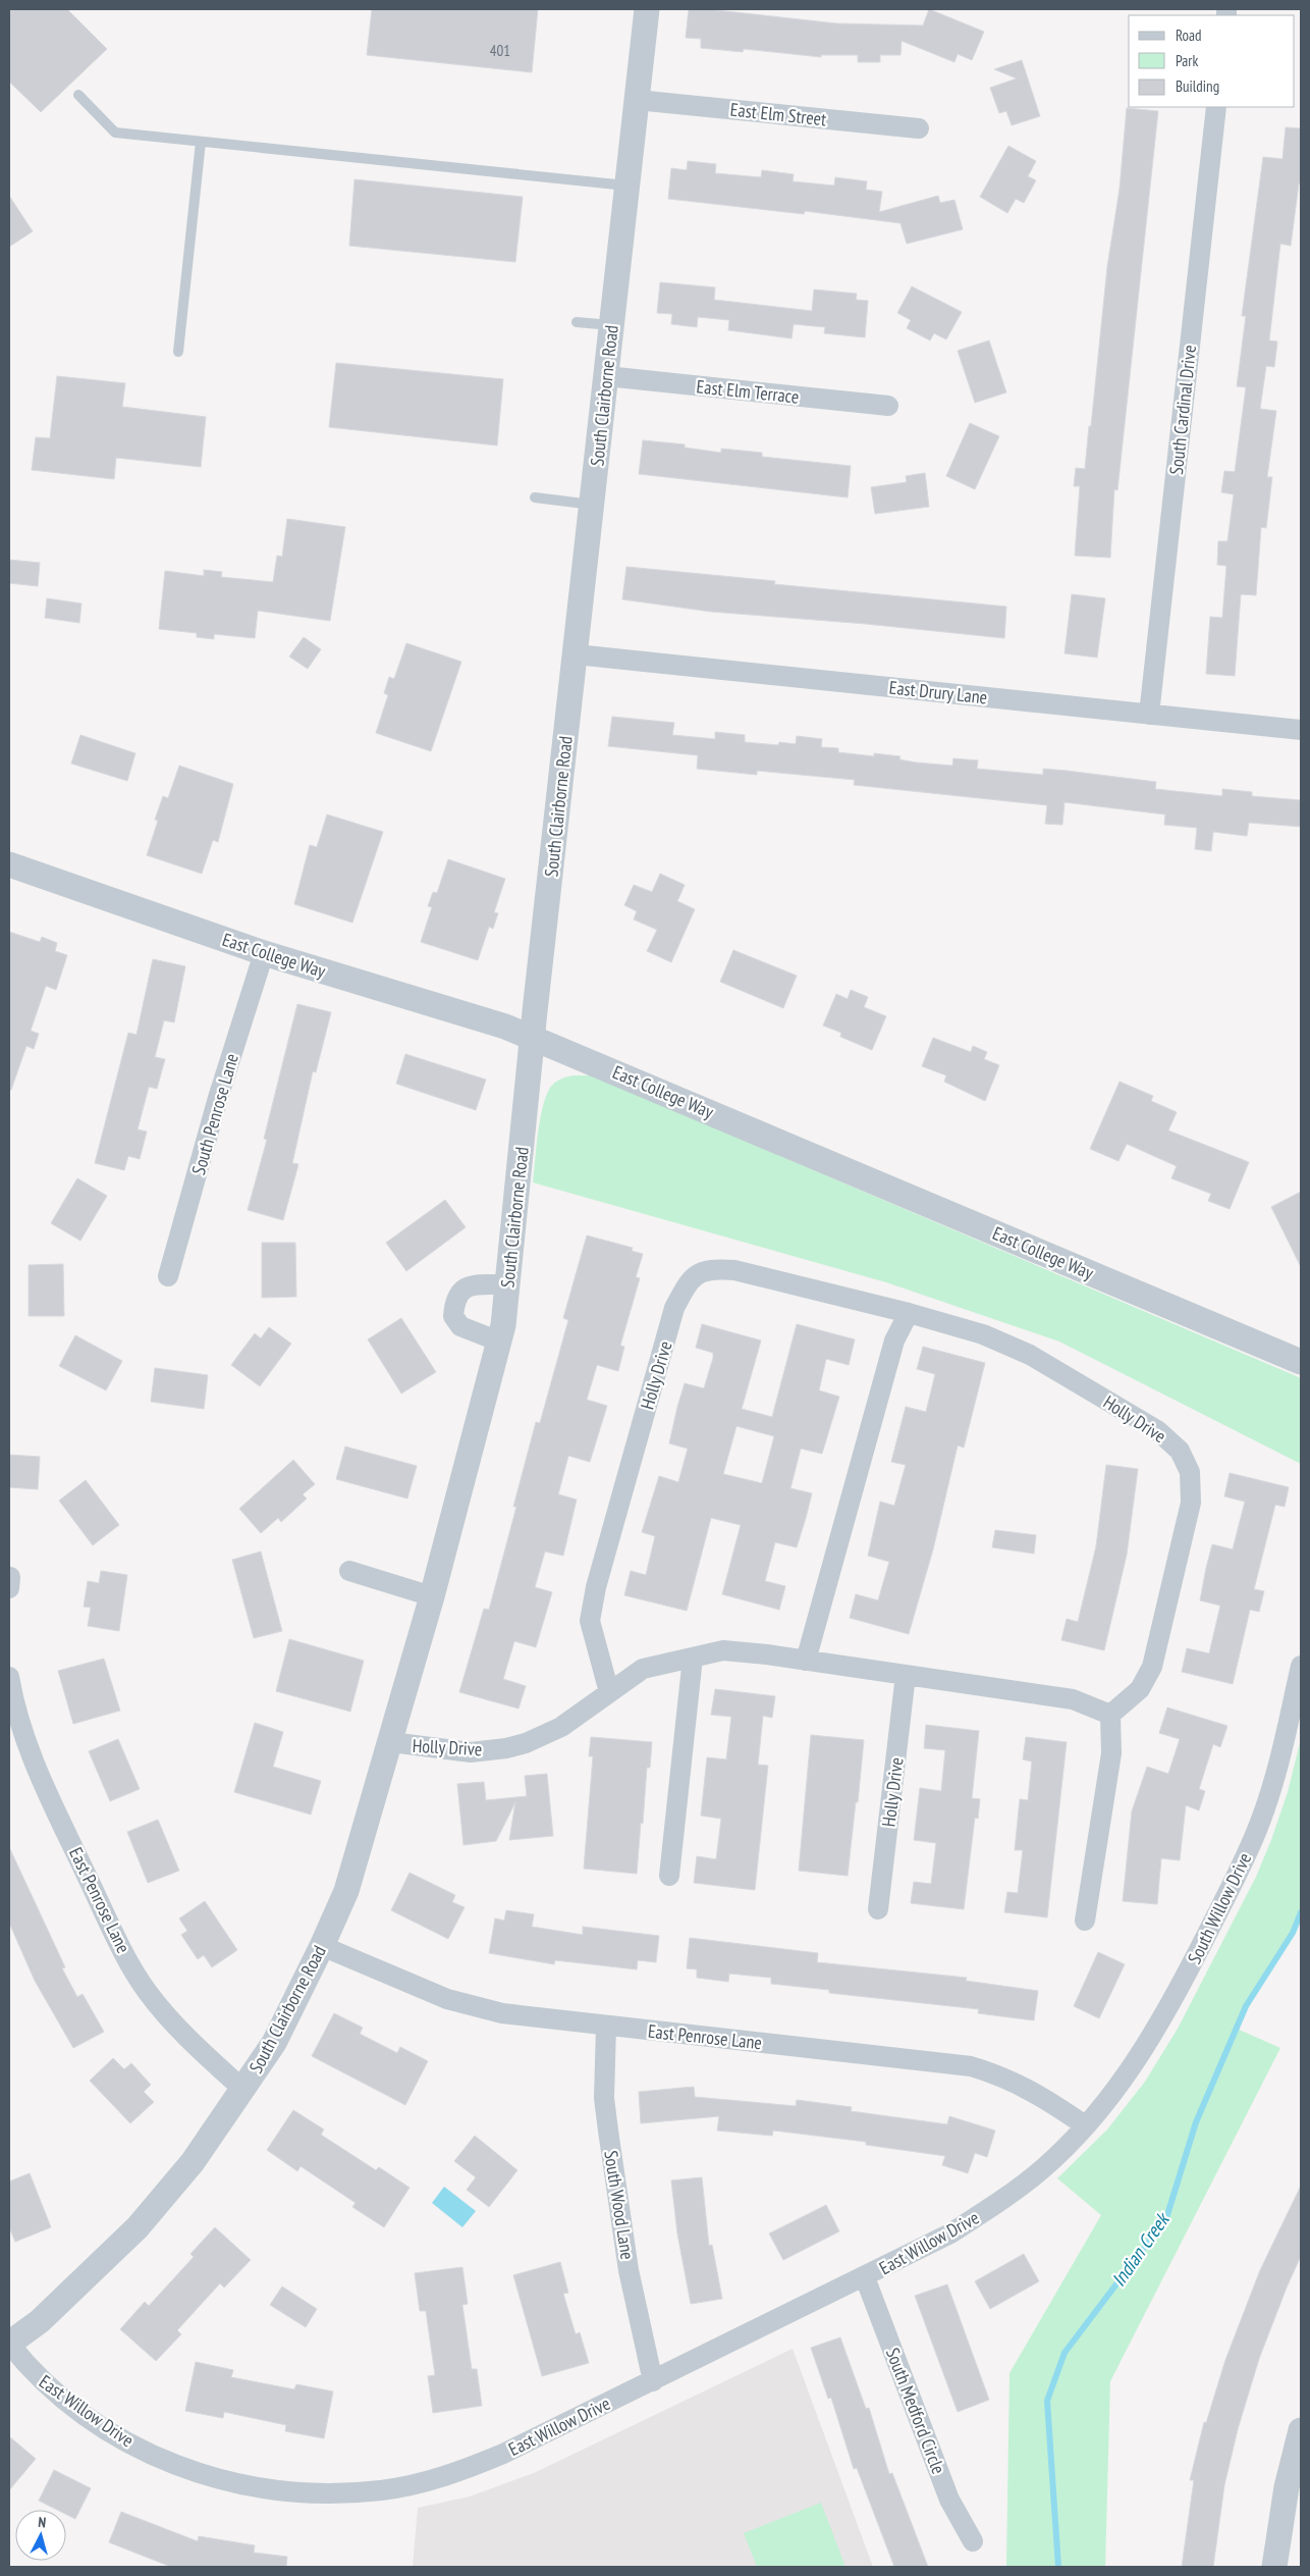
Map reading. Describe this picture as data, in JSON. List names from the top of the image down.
{
  "streets": {
    "street": [
      "East Elm Street",
      "East Elm Terrace",
      "South Clairborne Road",
      "South Cardinal Drive",
      "East Drury Lane",
      "East College Way",
      "South Penrose Lane",
      "Holly Drive",
      "East Penrose Lane",
      "South Willow Drive",
      "South Wood Lane",
      "East Willow Drive",
      "South Medford Circle"
    ]
  },
  "crossings": [
    ["East Elm Street", "South Clairborne Road"],
    ["East Elm Terrace", "South Clairborne Road"],
    ["South Clairborne Road", "East Drury Lane"],
    ["South Clairborne Road", "East College Way"],
    ["South Clairborne Road", "Holly Drive"],
    ["South Clairborne Road", "East Penrose Lane"],
    ["South Clairborne Road", "East Willow Drive"],
    ["South Cardinal Drive", "East Drury Lane"],
    ["East College Way", "South Penrose Lane"],
    ["East Penrose Lane", "South Willow Drive"],
    ["East Penrose Lane", "South Wood Lane"],
    ["East Penrose Lane", "East Willow Drive"],
    ["South Willow Drive", "East Willow Drive"],
    ["South Wood Lane", "East Willow Drive"],
    ["East Willow Drive", "South Medford Circle"]
  ],
  "water": ["Indian Creek"],
  "house_numbers": ["401"],
  "legend": ["Road", "Park", "Building"],
  "north": "top"
}
